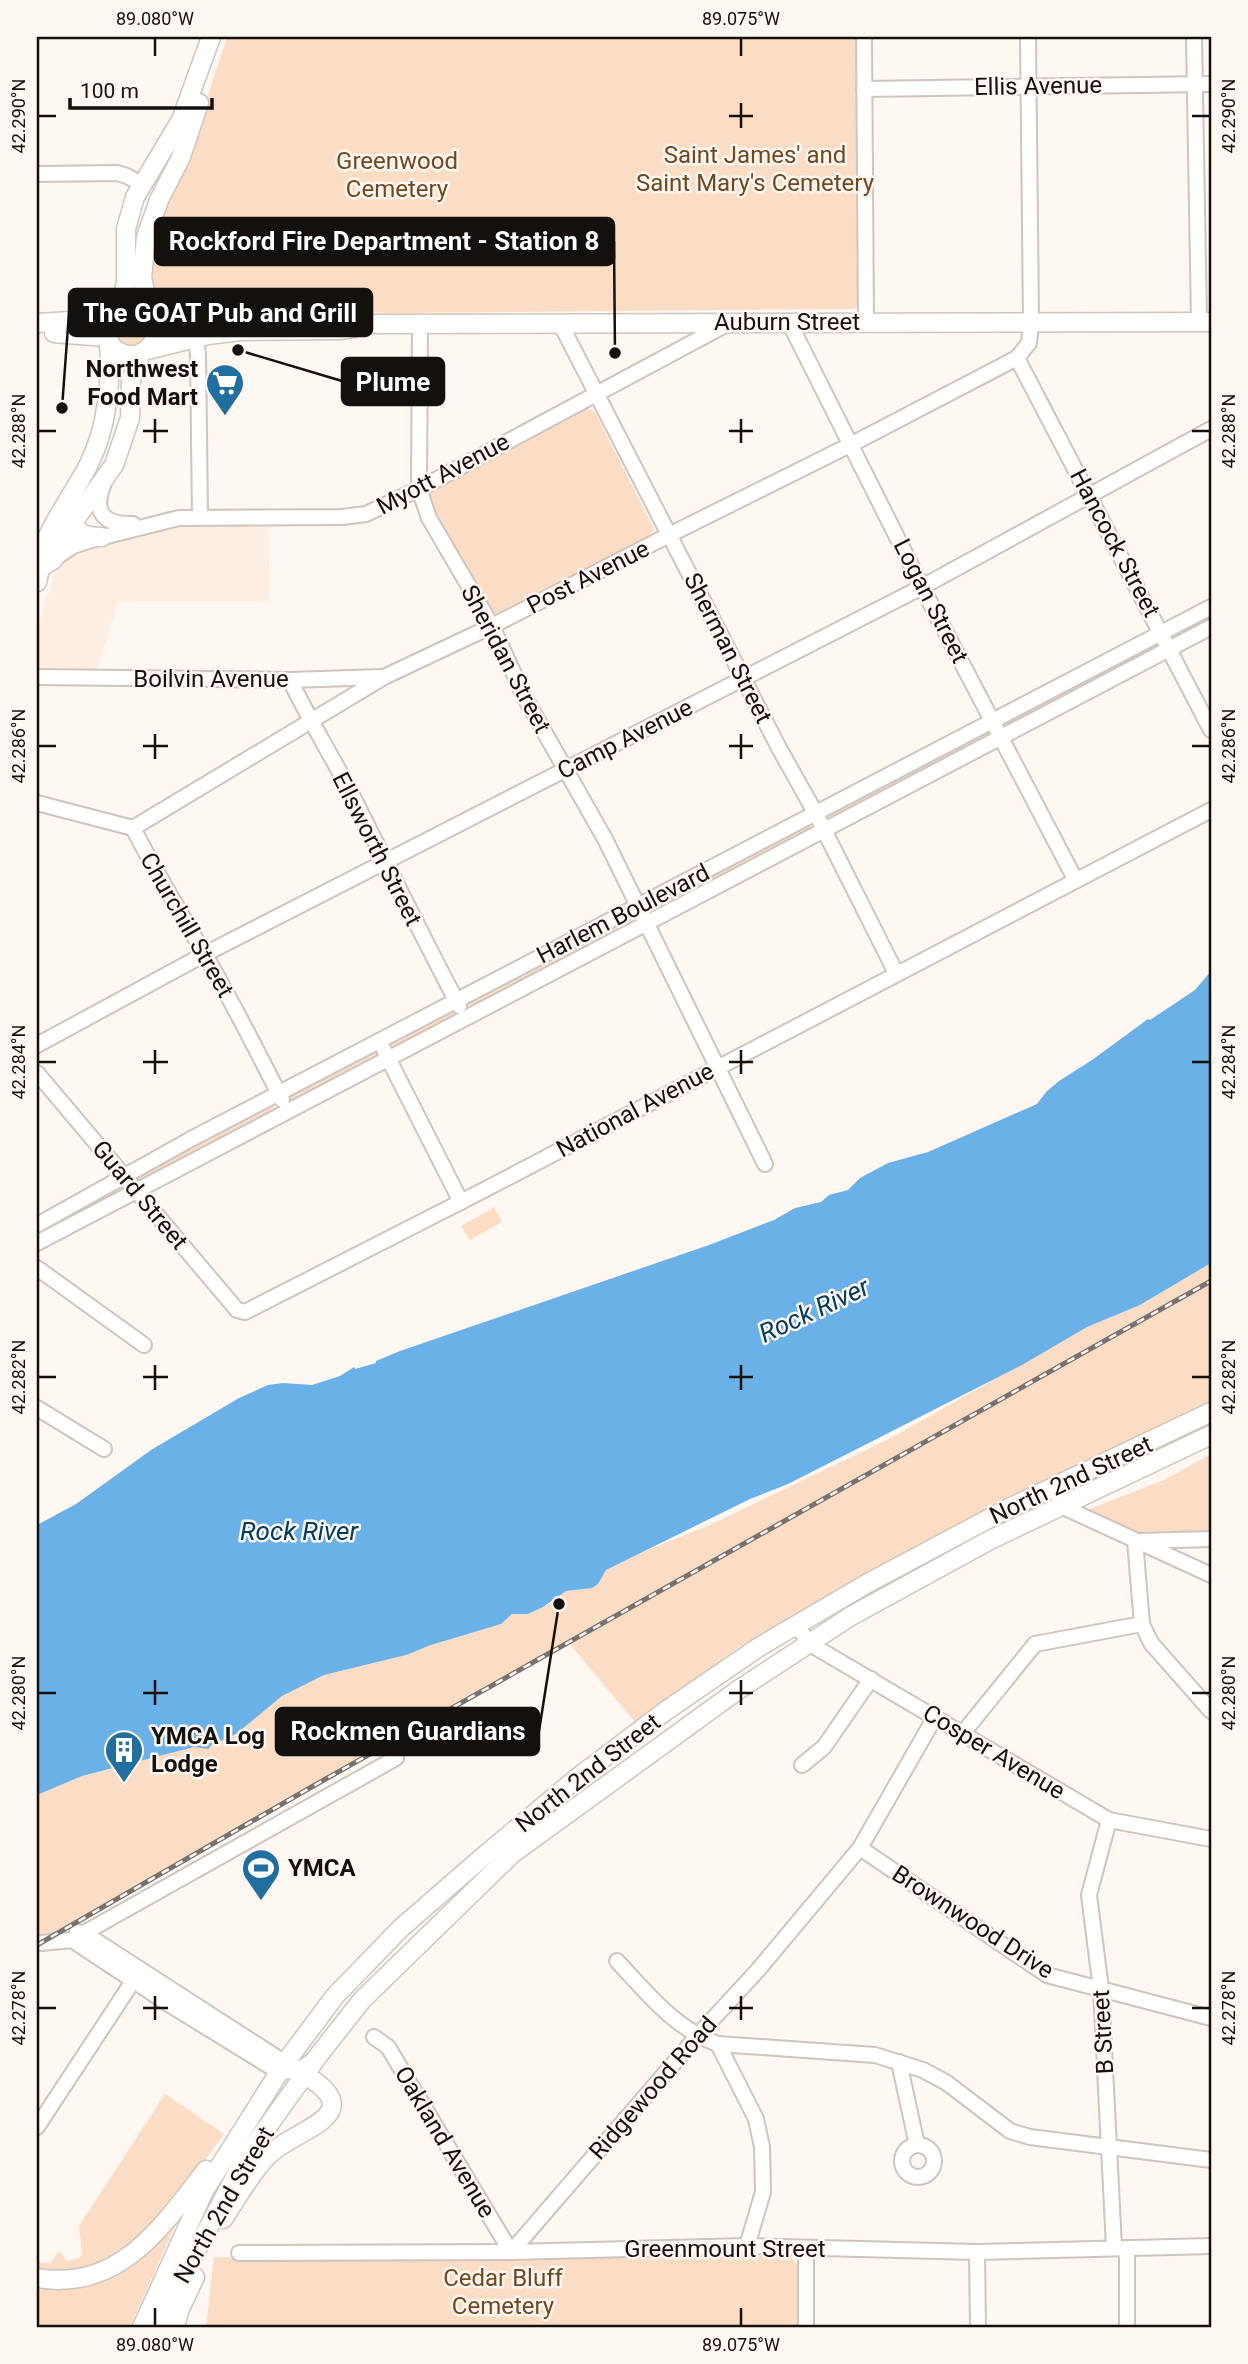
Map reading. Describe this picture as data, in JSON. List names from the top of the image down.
{
  "streets": {
    "main road": ["Auburn Street", "North 2nd Street"],
    "street": [
      "Ellis Avenue",
      "Myott Avenue",
      "Hancock Street",
      "Post Avenue",
      "Logan Street",
      "Sherman Street",
      "Sheridan Street",
      "Boilvin Avenue",
      "Camp Avenue",
      "Ellsworth Street",
      "Harlem Boulevard",
      "Churchill Street",
      "National Avenue",
      "Guard Street",
      "Cosper Avenue",
      "Brownwood Drive",
      "B Street",
      "Ridgewood Road",
      "Oakland Avenue",
      "Greenmount Street"
    ]
  },
  "crossings": [
    ["Auburn Street", "Myott Avenue"],
    ["Auburn Street", "Logan Street"],
    ["Auburn Street", "Sherman Street"],
    ["Auburn Street", "Sheridan Street"],
    ["Myott Avenue", "Sherman Street"],
    ["Myott Avenue", "Sheridan Street"],
    ["Hancock Street", "Post Avenue"],
    ["Hancock Street", "Camp Avenue"],
    ["Hancock Street", "Harlem Boulevard"],
    ["Post Avenue", "Logan Street"],
    ["Post Avenue", "Sherman Street"],
    ["Post Avenue", "Sheridan Street"],
    ["Post Avenue", "Boilvin Avenue"],
    ["Post Avenue", "Ellsworth Street"],
    ["Post Avenue", "Churchill Street"],
    ["Logan Street", "Camp Avenue"],
    ["Logan Street", "Harlem Boulevard"],
    ["Logan Street", "National Avenue"],
    ["Sherman Street", "Camp Avenue"],
    ["Sherman Street", "Harlem Boulevard"],
    ["Sherman Street", "National Avenue"],
    ["Sheridan Street", "Camp Avenue"],
    ["Sheridan Street", "Harlem Boulevard"],
    ["Sheridan Street", "National Avenue"],
    ["Boilvin Avenue", "Ellsworth Street"],
    ["Camp Avenue", "Ellsworth Street"],
    ["Camp Avenue", "Churchill Street"],
    ["Ellsworth Street", "Harlem Boulevard"],
    ["Harlem Boulevard", "Churchill Street"],
    ["Harlem Boulevard", "Guard Street"],
    ["National Avenue", "Guard Street"],
    ["North 2nd Street", "Cosper Avenue"],
    ["Cosper Avenue", "B Street"],
    ["Cosper Avenue", "Ridgewood Road"],
    ["Brownwood Drive", "B Street"],
    ["Brownwood Drive", "Ridgewood Road"],
    ["B Street", "Greenmount Street"],
    ["Ridgewood Road", "Oakland Avenue"],
    ["Ridgewood Road", "Greenmount Street"],
    ["Oakland Avenue", "Greenmount Street"]
  ],
  "water": ["Rock River"],
  "parks": ["Saint James' and Saint Mary's Cemetery", "Greenwood Cemetery", "Cedar Bluff Cemetery"],
  "places": {
    "other": [
      "Plume",
      "Rockford Fire Department - Station 8",
      "The GOAT Pub and Grill",
      "Rockmen Guardians"
    ],
    "supermarket": ["Northwest Food Mart"],
    "building": ["YMCA Log Lodge"],
    "sports": ["YMCA"]
  },
  "scale_bar": "100 m",
  "coordinates": [
    "89.080°W",
    "89.075°W",
    "42.290°N",
    "42.288°N",
    "42.286°N",
    "42.284°N",
    "42.282°N",
    "42.280°N",
    "42.278°N"
  ]
}
